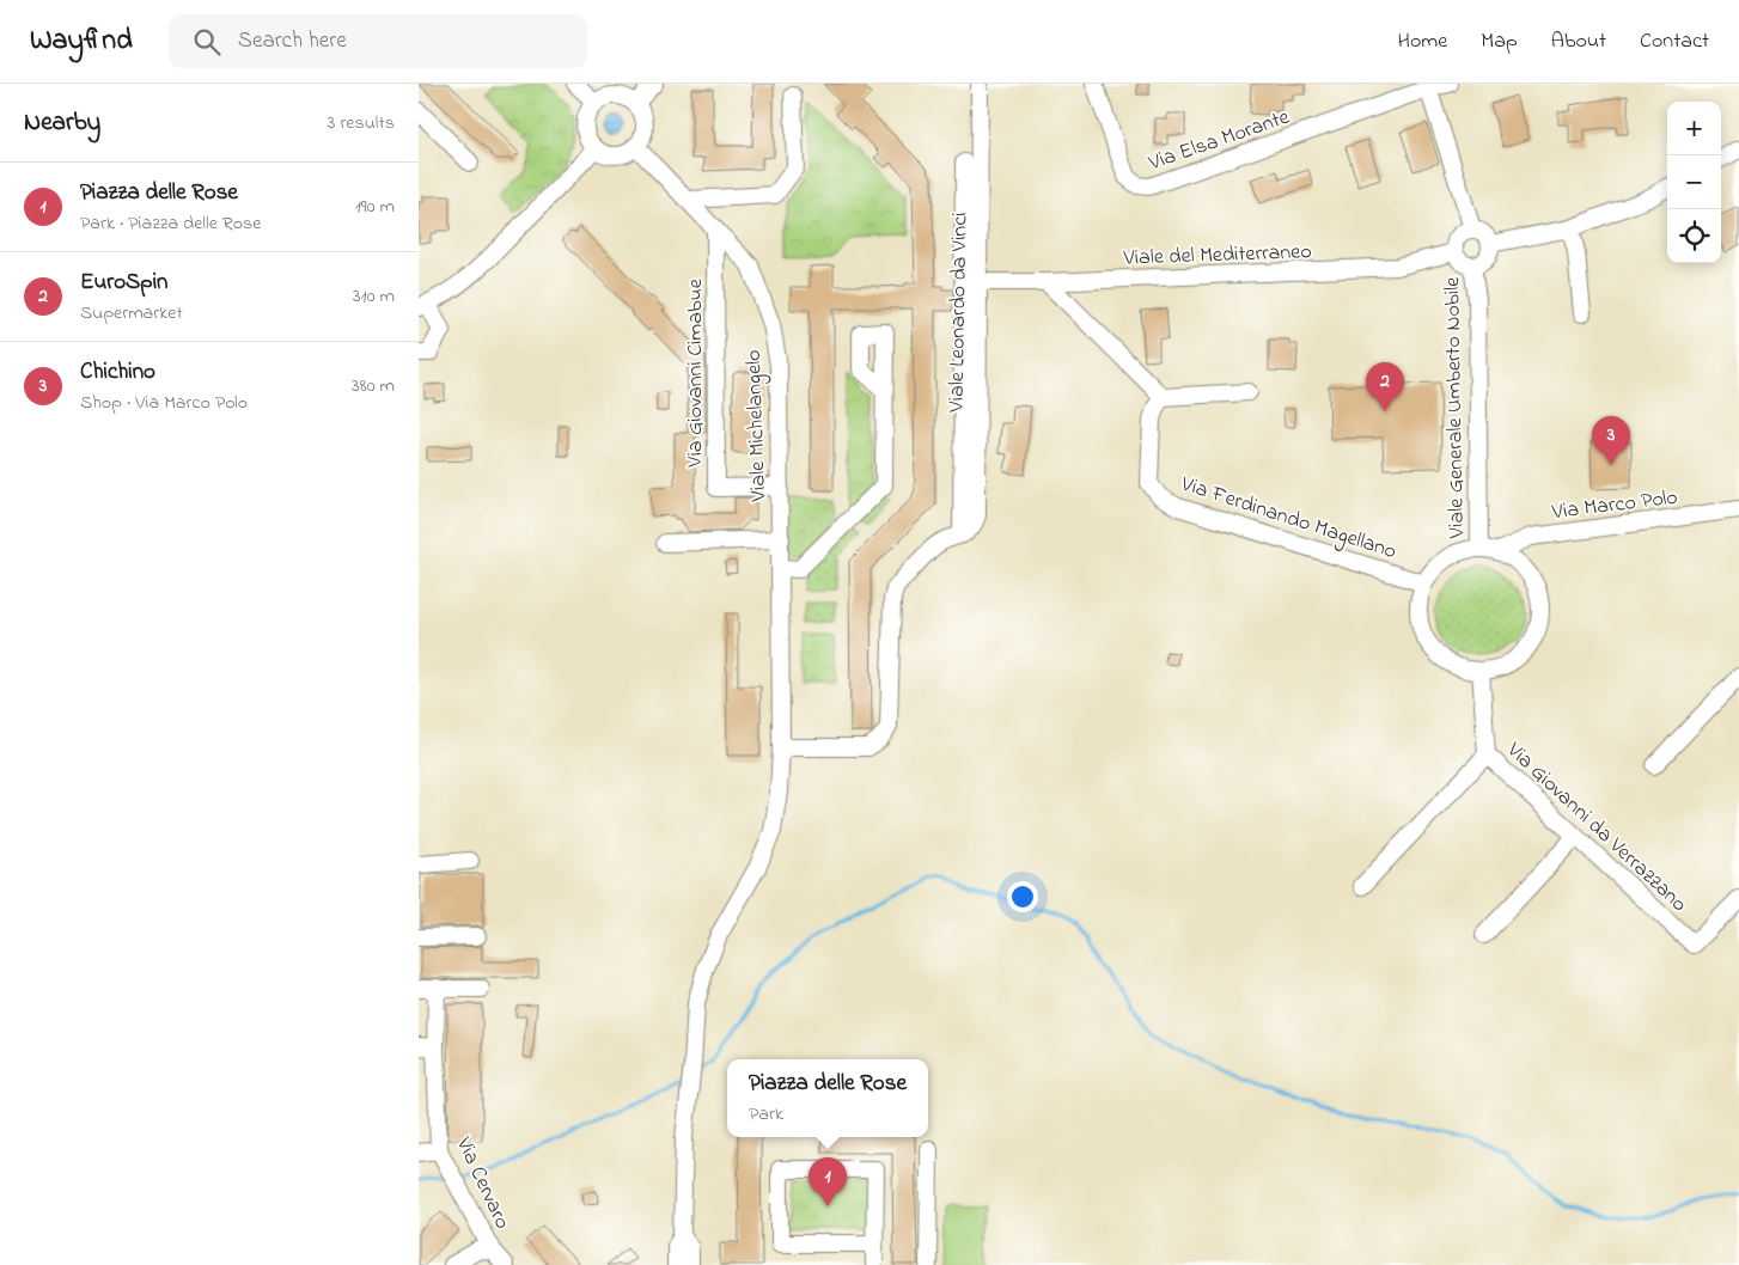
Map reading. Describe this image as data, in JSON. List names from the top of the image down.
{
  "streets": {
    "street": [
      "Via Elsa Morante",
      "Viale del Mediterraneo",
      "Viale Leonardo da Vinci",
      "Via Giovanni Cimabue",
      "Viale Generale Umberto Nobile",
      "Viale Michelangelo",
      "Via Marco Polo",
      "Via Ferdinando Magellano",
      "Via Giovanni da Verrazzano",
      "Via Cervaro"
    ]
  },
  "crossings": [
    ["Viale del Mediterraneo", "Viale Leonardo da Vinci"],
    ["Viale del Mediterraneo", "Viale Generale Umberto Nobile"],
    ["Via Giovanni Cimabue", "Viale Michelangelo"],
    ["Viale Generale Umberto Nobile", "Via Marco Polo"],
    ["Viale Generale Umberto Nobile", "Via Ferdinando Magellano"],
    ["Viale Generale Umberto Nobile", "Via Giovanni da Verrazzano"],
    ["Via Marco Polo", "Via Ferdinando Magellano"],
    ["Via Marco Polo", "Via Giovanni da Verrazzano"],
    ["Via Ferdinando Magellano", "Via Giovanni da Verrazzano"]
  ],
  "page": {
    "header": "Wayfind",
    "search": "Search here",
    "nav": [
      "Home",
      "Map",
      "About",
      "Contact"
    ],
    "heading": ["Nearby", "3 results"],
    "map_buttons": ["+", "−"],
    "list": [
      {
        "mark": "1",
        "name": "Piazza delle Rose",
        "note": "Park · Piazza delle Rose",
        "value": "190 m"
      },
      {
        "mark": "2",
        "name": "EuroSpin",
        "note": "Supermarket",
        "value": "310 m"
      },
      {
        "mark": "3",
        "name": "Chichino",
        "note": "Shop · Via Marco Polo",
        "value": "380 m"
      }
    ],
    "pins": ["2", "3", "1"],
    "popup": ["Piazza delle Rose", "Park"]
  }
}
